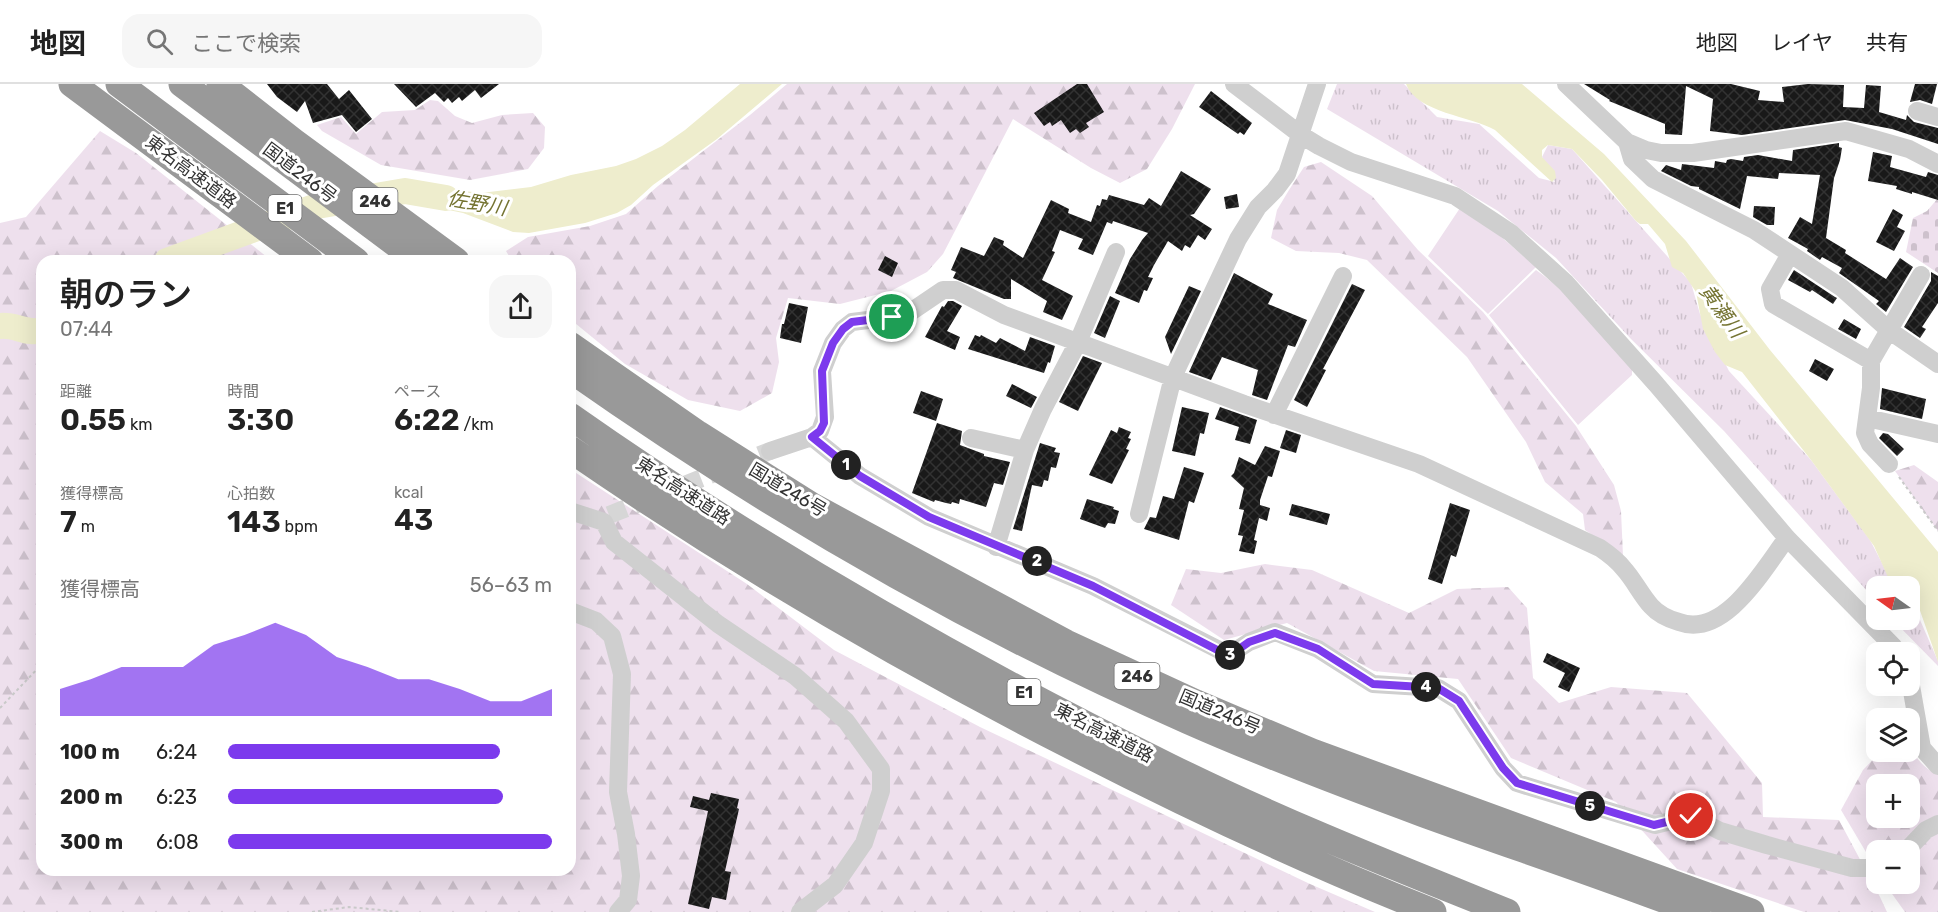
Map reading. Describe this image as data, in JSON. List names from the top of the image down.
{
  "streets": {
    "highway": [
      "東名高速道路",
      "国道246号",
      "246",
      "E1"
    ]
  },
  "water": ["佐野川", "黄瀬川"],
  "north": "left",
  "page": {
    "header": "地図",
    "search": "ここで検索",
    "nav": ["地図", "レイヤ", "共有"],
    "heading": ["朝のラン", "07:44"],
    "stats": [
      ["距離", "0.55 km"],
      ["時間", "3:30"],
      ["ペース", "6:22 /km"],
      ["獲得標高", "7 m"],
      ["心拍数", "143 bpm"],
      ["kcal", "43"]
    ],
    "pins": [
      "1",
      "2",
      "3",
      "4",
      "5"
    ],
    "chart": ["獲得標高", "56–63 m"],
    "map_buttons": ["+", "−"],
    "list": [
      {
        "name": "100 m",
        "note": "6:24"
      },
      {
        "name": "200 m",
        "note": "6:23"
      },
      {
        "name": "300 m",
        "note": "6:08"
      }
    ]
  }
}
